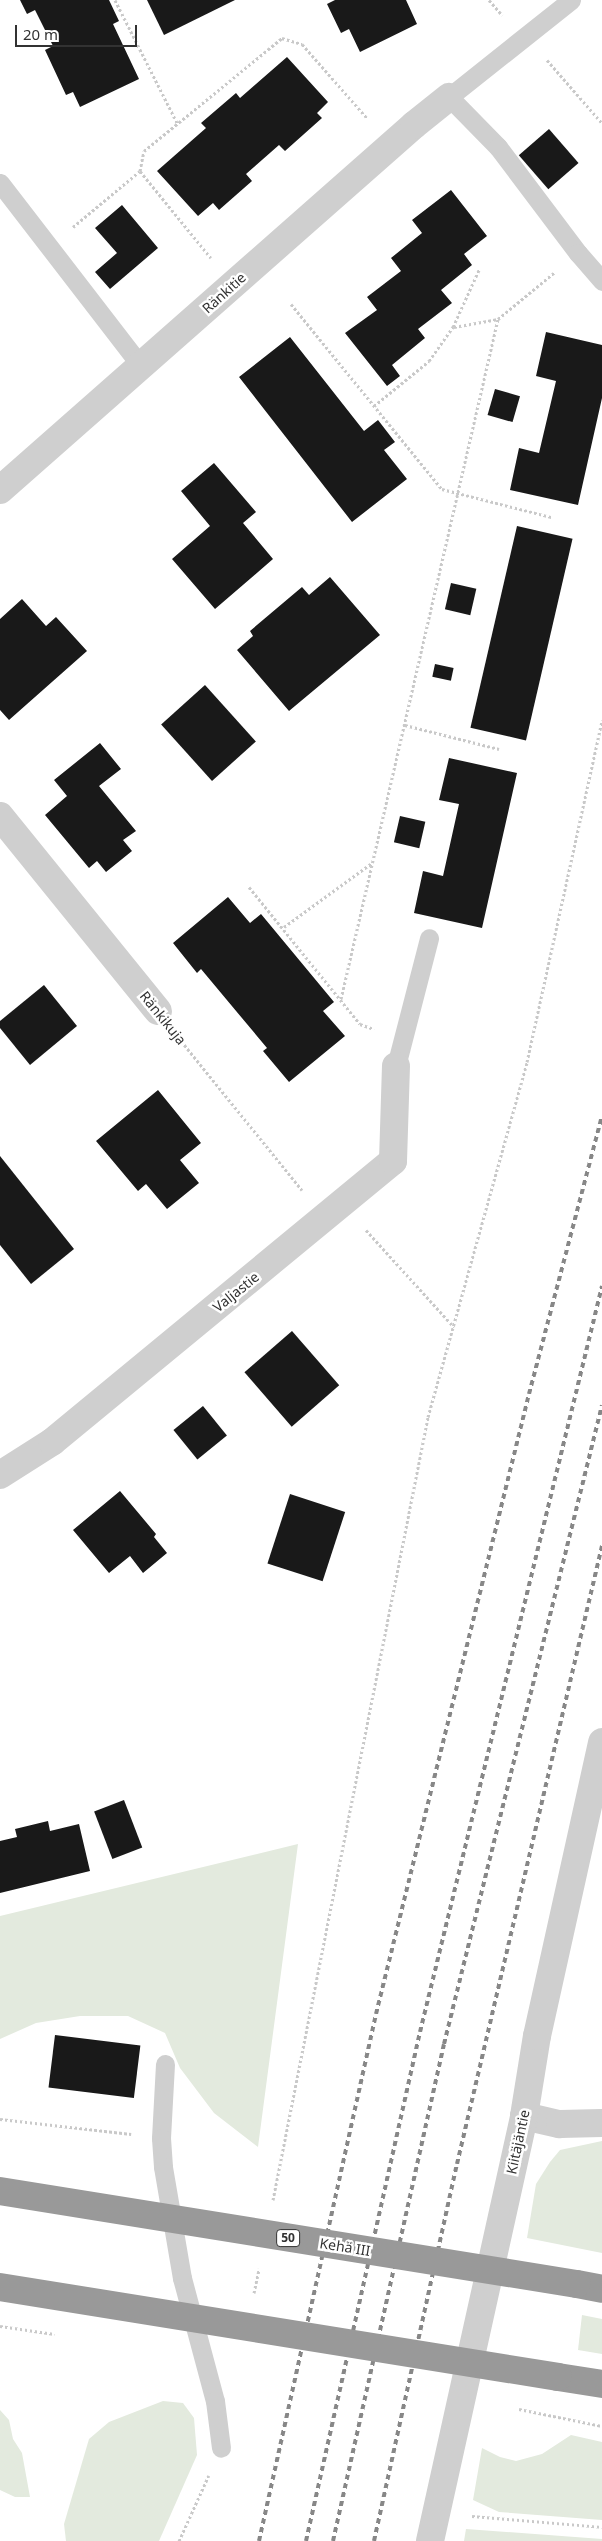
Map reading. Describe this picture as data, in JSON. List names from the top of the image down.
{
  "streets": {
    "highway": ["50", "Kehä III"],
    "street": [
      "Ränkitie",
      "Ränkikuja",
      "Valjastie",
      "Kiitäjäntie"
    ]
  },
  "crossings": [
    ["Ränkikuja", "Valjastie"]
  ],
  "scale_bar": "20 m"
}
